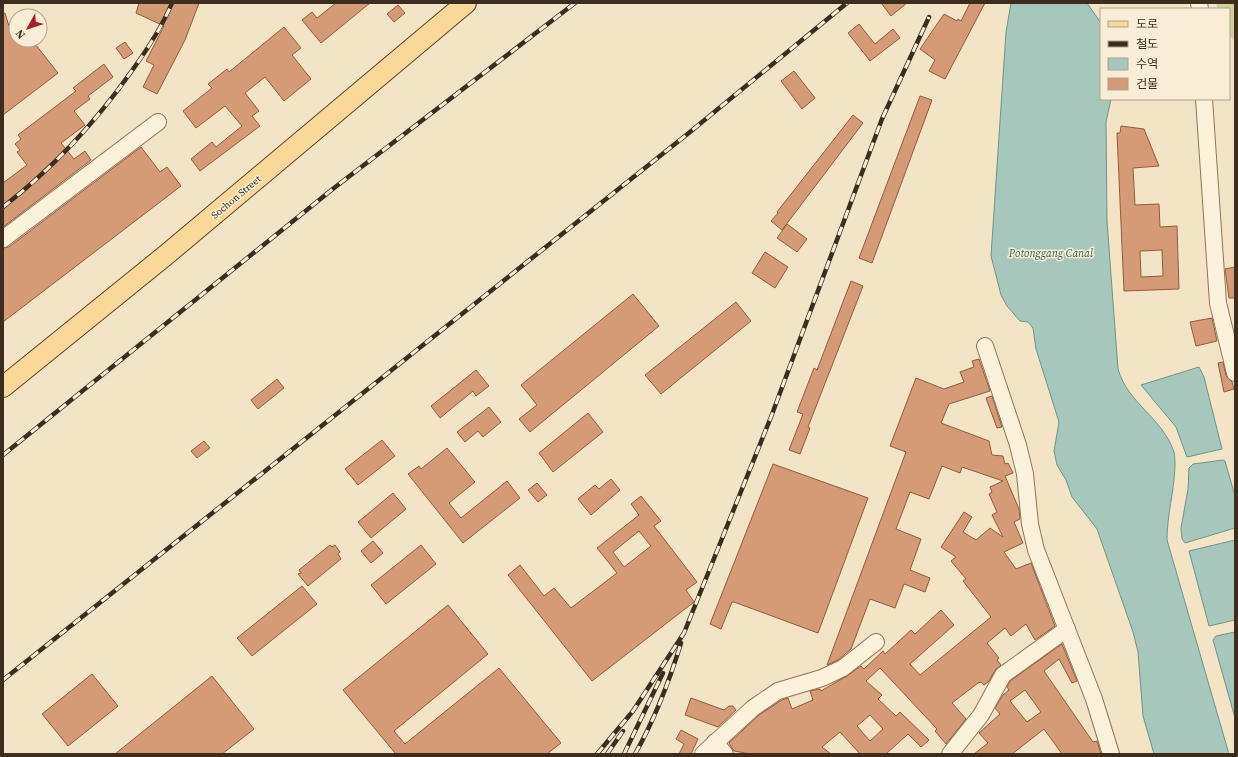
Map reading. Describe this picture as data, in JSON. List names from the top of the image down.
{
  "streets": {
    "main road": ["Sochon Street"]
  },
  "water": ["Potonggang Canal"],
  "legend": [
    "도로",
    "철도",
    "수역",
    "건물"
  ],
  "north": "bottom left"
}
